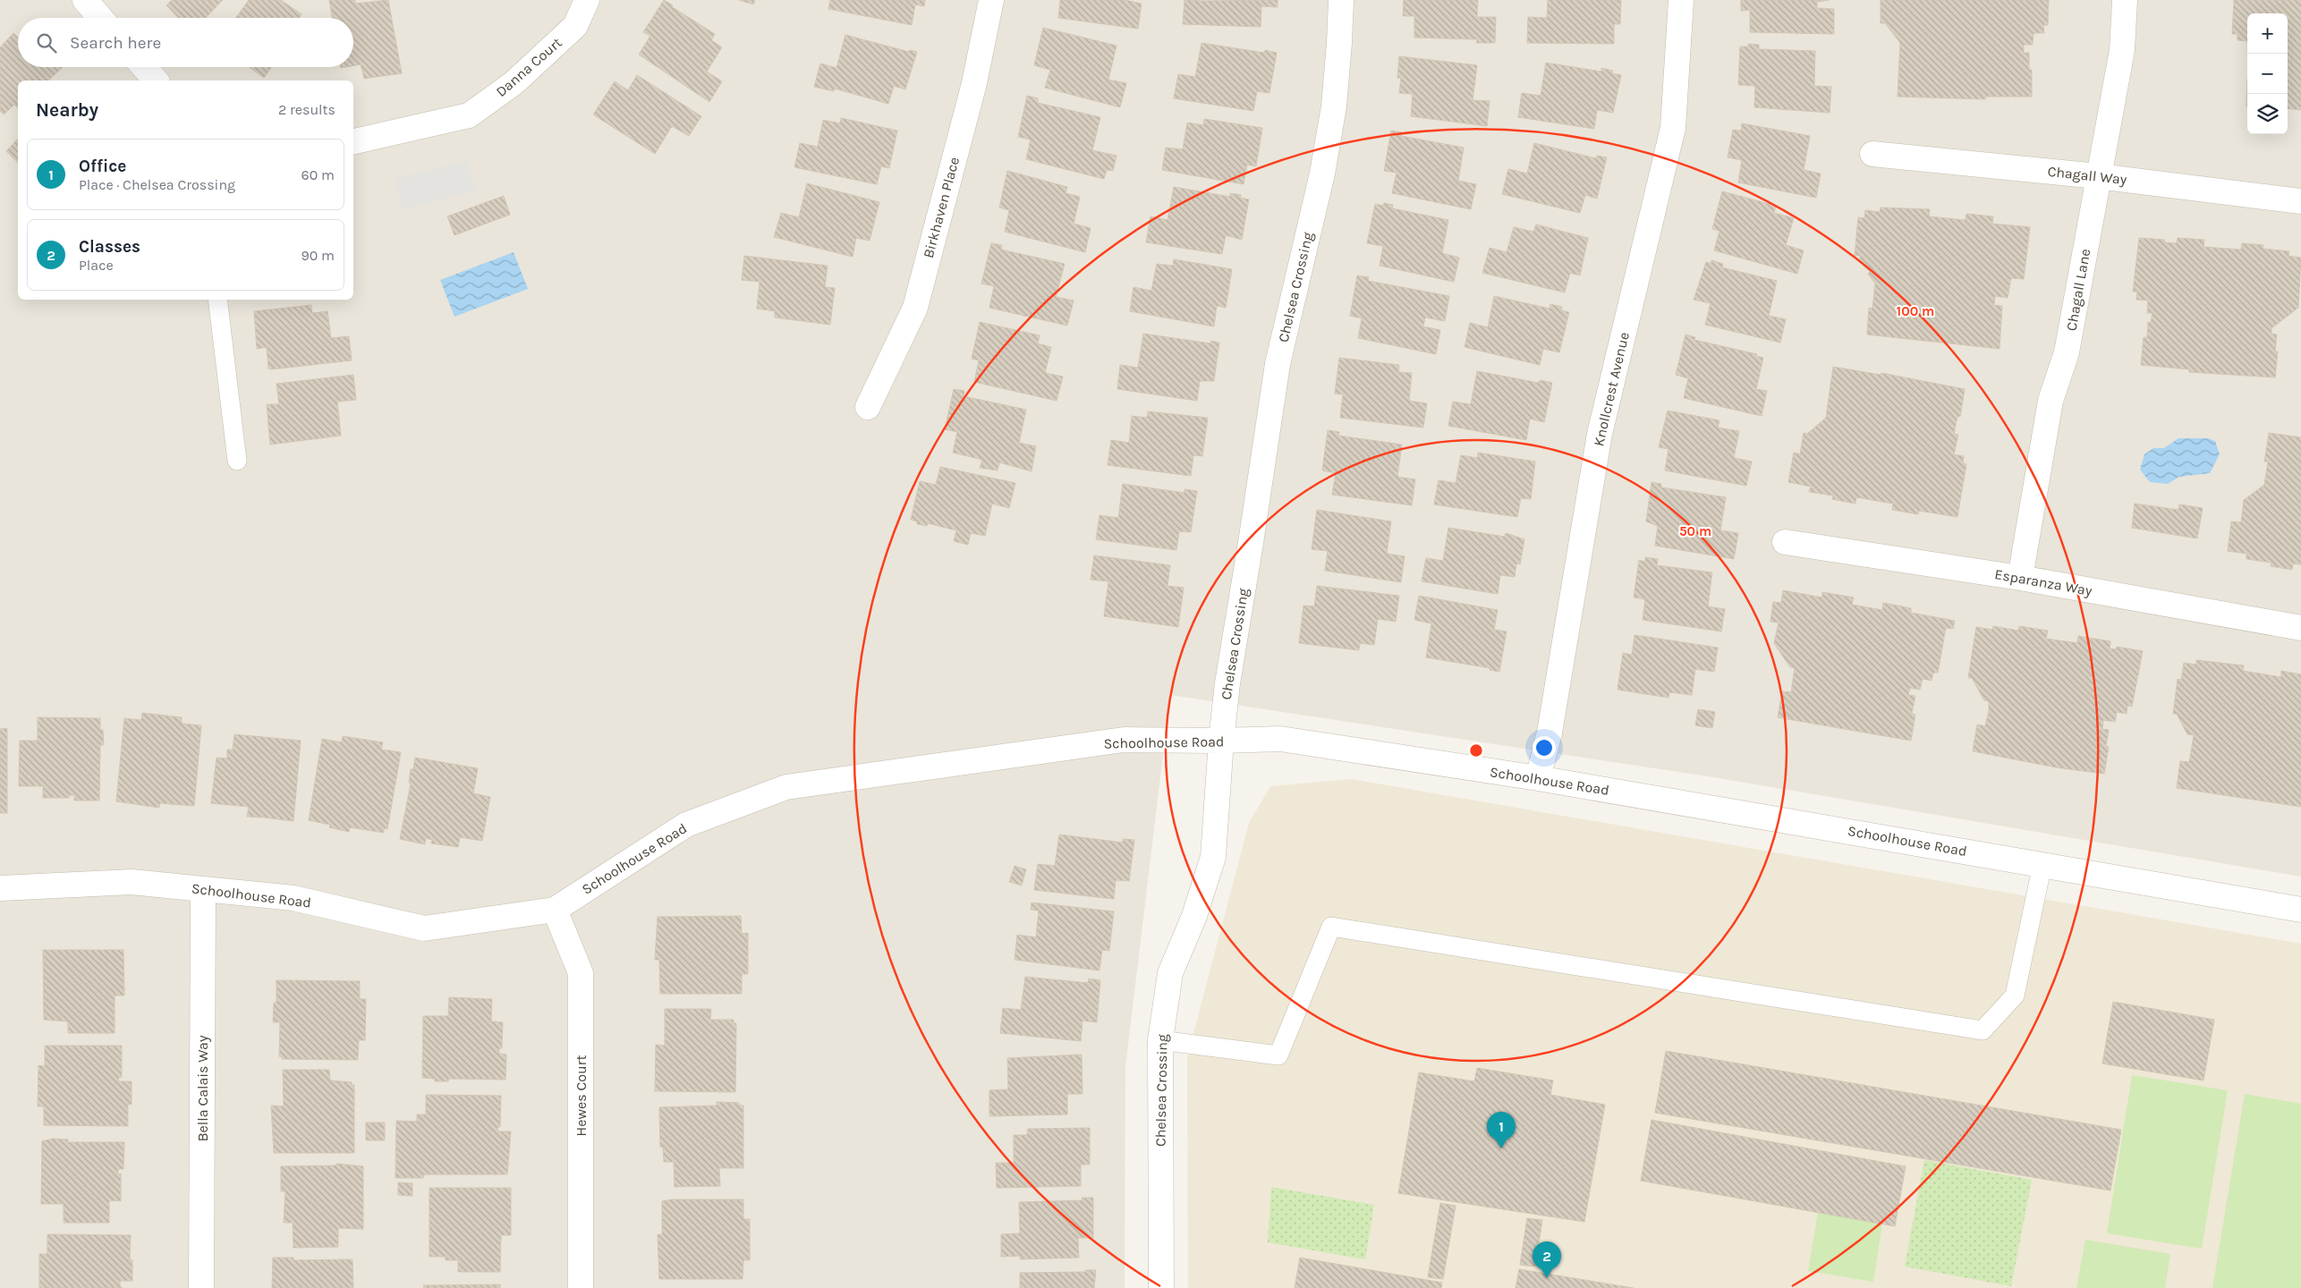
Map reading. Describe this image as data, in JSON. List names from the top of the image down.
{
  "streets": {
    "street": [
      "Danna Court",
      "Chagall Way",
      "Birkhaven Place",
      "Chelsea Crossing",
      "Chagall Lane",
      "Knollcrest Avenue",
      "Esparanza Way",
      "Schoolhouse Road",
      "Bella Calais Way",
      "Hewes Court"
    ]
  },
  "crossings": [
    ["Chagall Way", "Chagall Lane"],
    ["Chelsea Crossing", "Schoolhouse Road"],
    ["Chagall Lane", "Esparanza Way"],
    ["Knollcrest Avenue", "Schoolhouse Road"],
    ["Schoolhouse Road", "Bella Calais Way"],
    ["Schoolhouse Road", "Hewes Court"]
  ],
  "page": {
    "map_buttons": ["+", "−"],
    "search": "Search here",
    "heading": ["Nearby", "2 results"],
    "list": [
      {
        "mark": "1",
        "name": "Office",
        "note": "Place · Chelsea Crossing",
        "value": "60 m"
      },
      {
        "mark": "2",
        "name": "Classes",
        "note": "Place",
        "value": "90 m"
      }
    ],
    "pins": ["1", "2"]
  },
  "rings": ["100 m", "50 m"]
}
